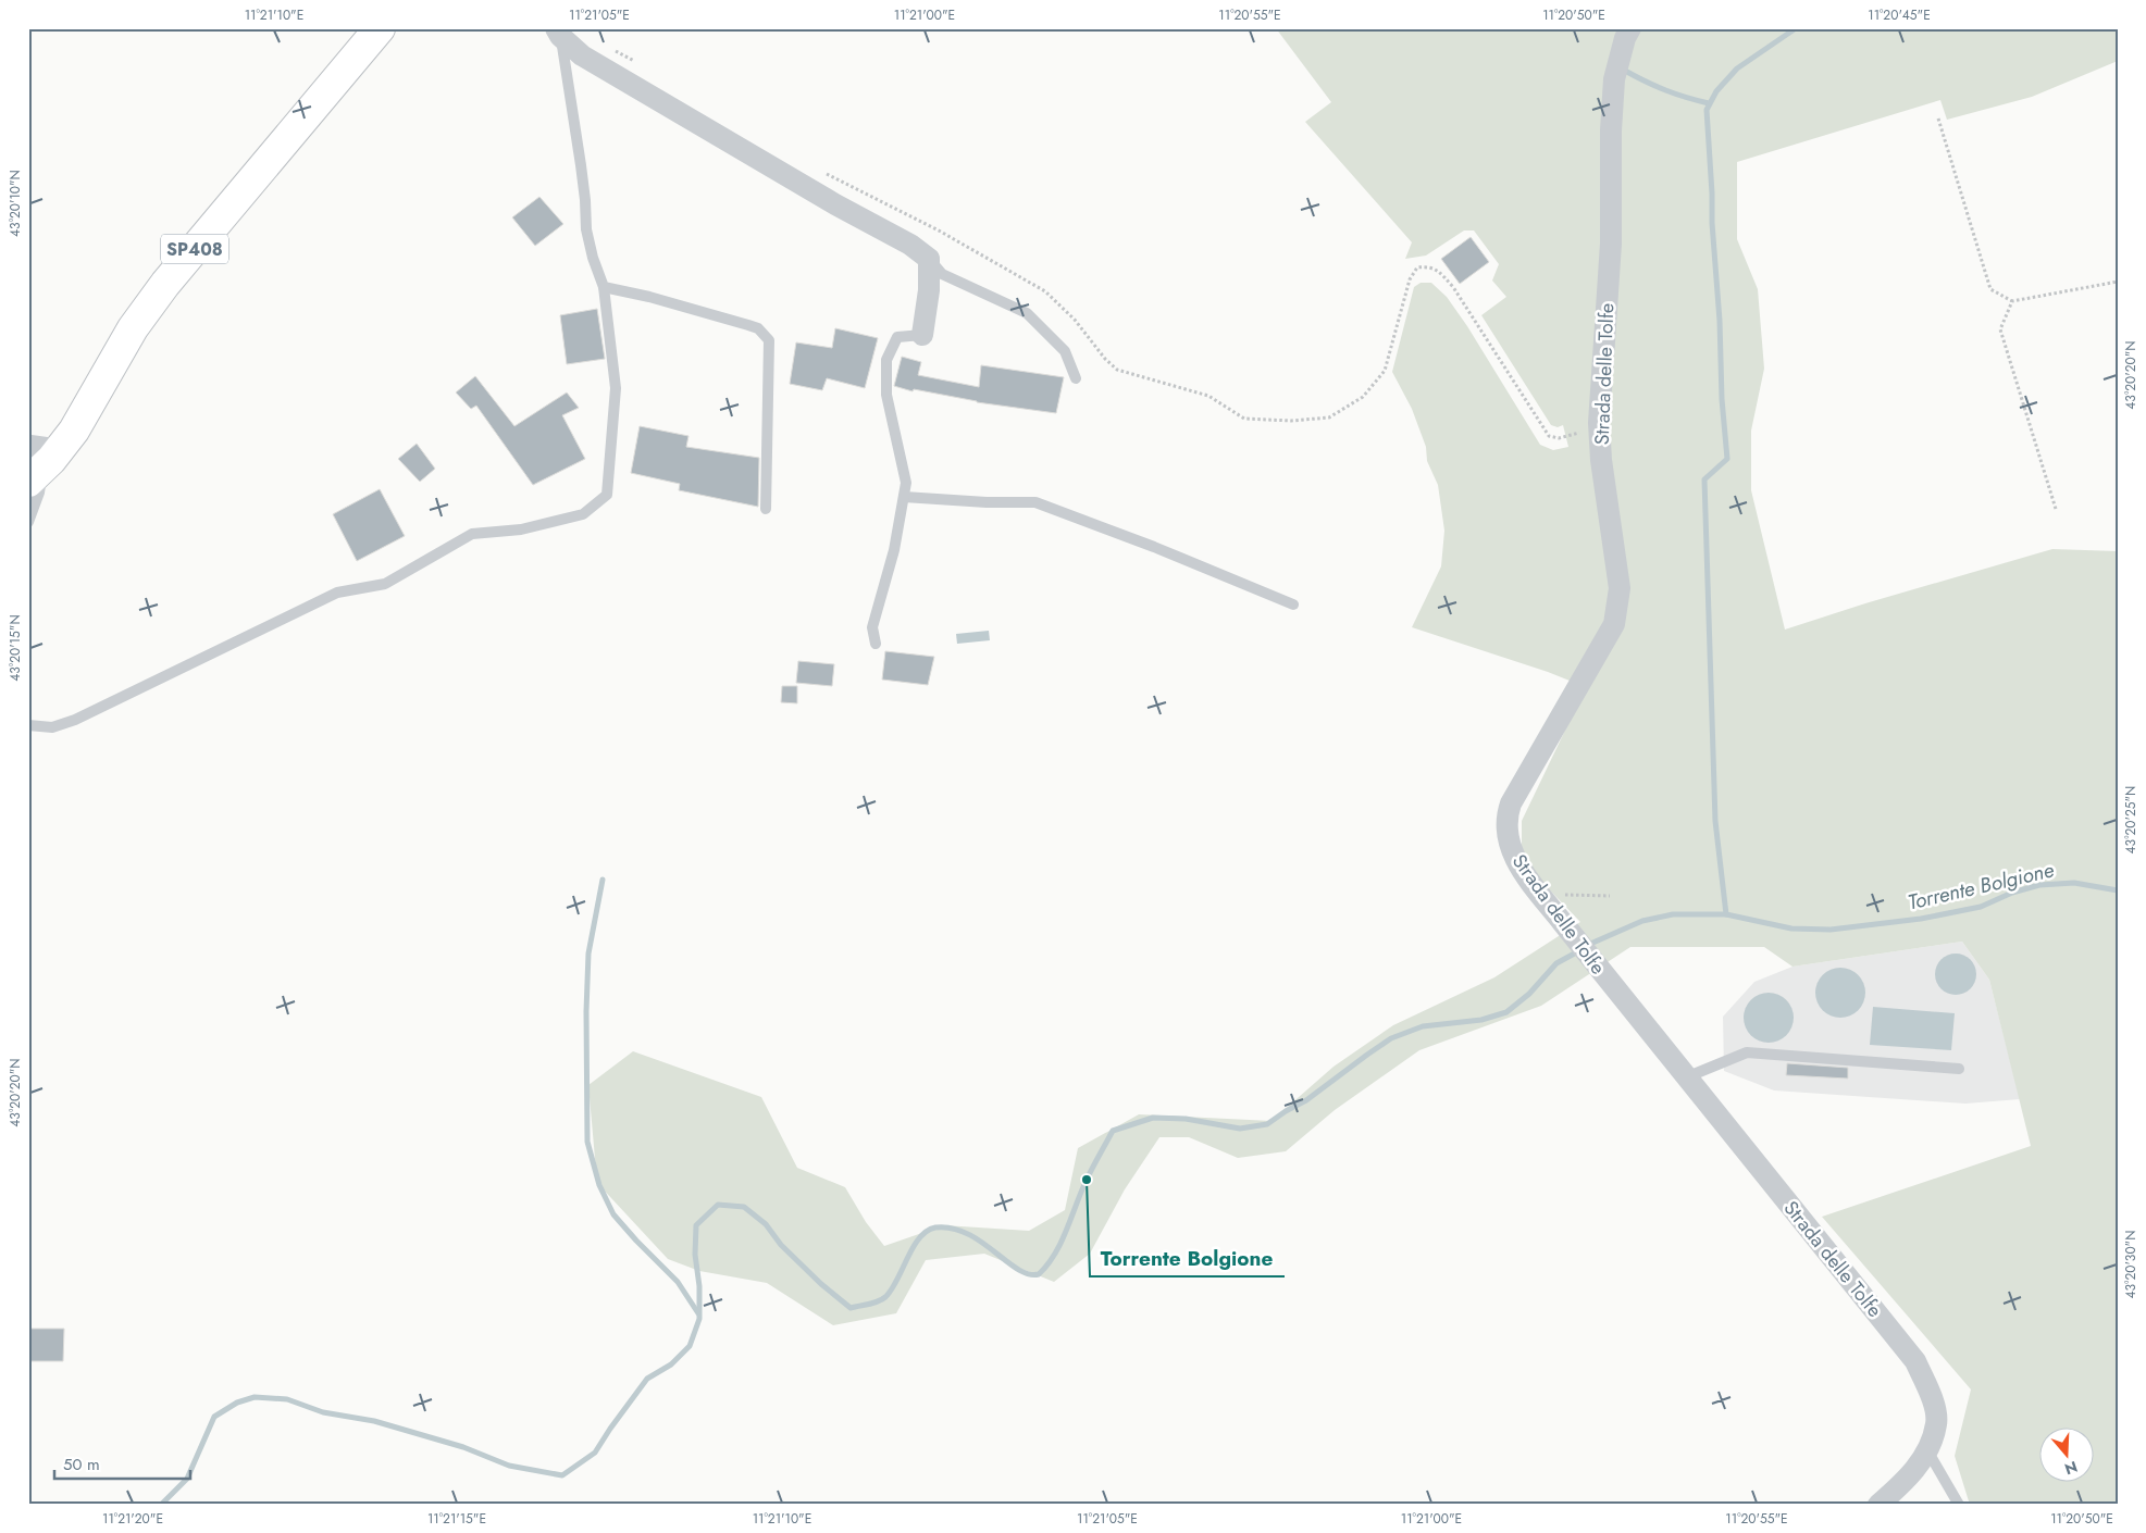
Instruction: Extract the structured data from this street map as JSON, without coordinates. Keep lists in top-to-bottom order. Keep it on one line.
{"streets":{"main road":["SP408"],"street":["Strada delle Tolfe"]},"water":["Torrente Bolgione"],"places":["Torrente Bolgione"],"scale_bar":"50 m","north":"bottom","coordinates":["11°21'10\"E","11°21'05\"E","11°21'00\"E","11°20'55\"E","11°20'50\"E","11°20'45\"E","43°20'10\"N","43°20'20\"N","43°20'15\"N","43°20'25\"N","43°20'30\"N","11°21'20\"E","11°21'15\"E"]}
